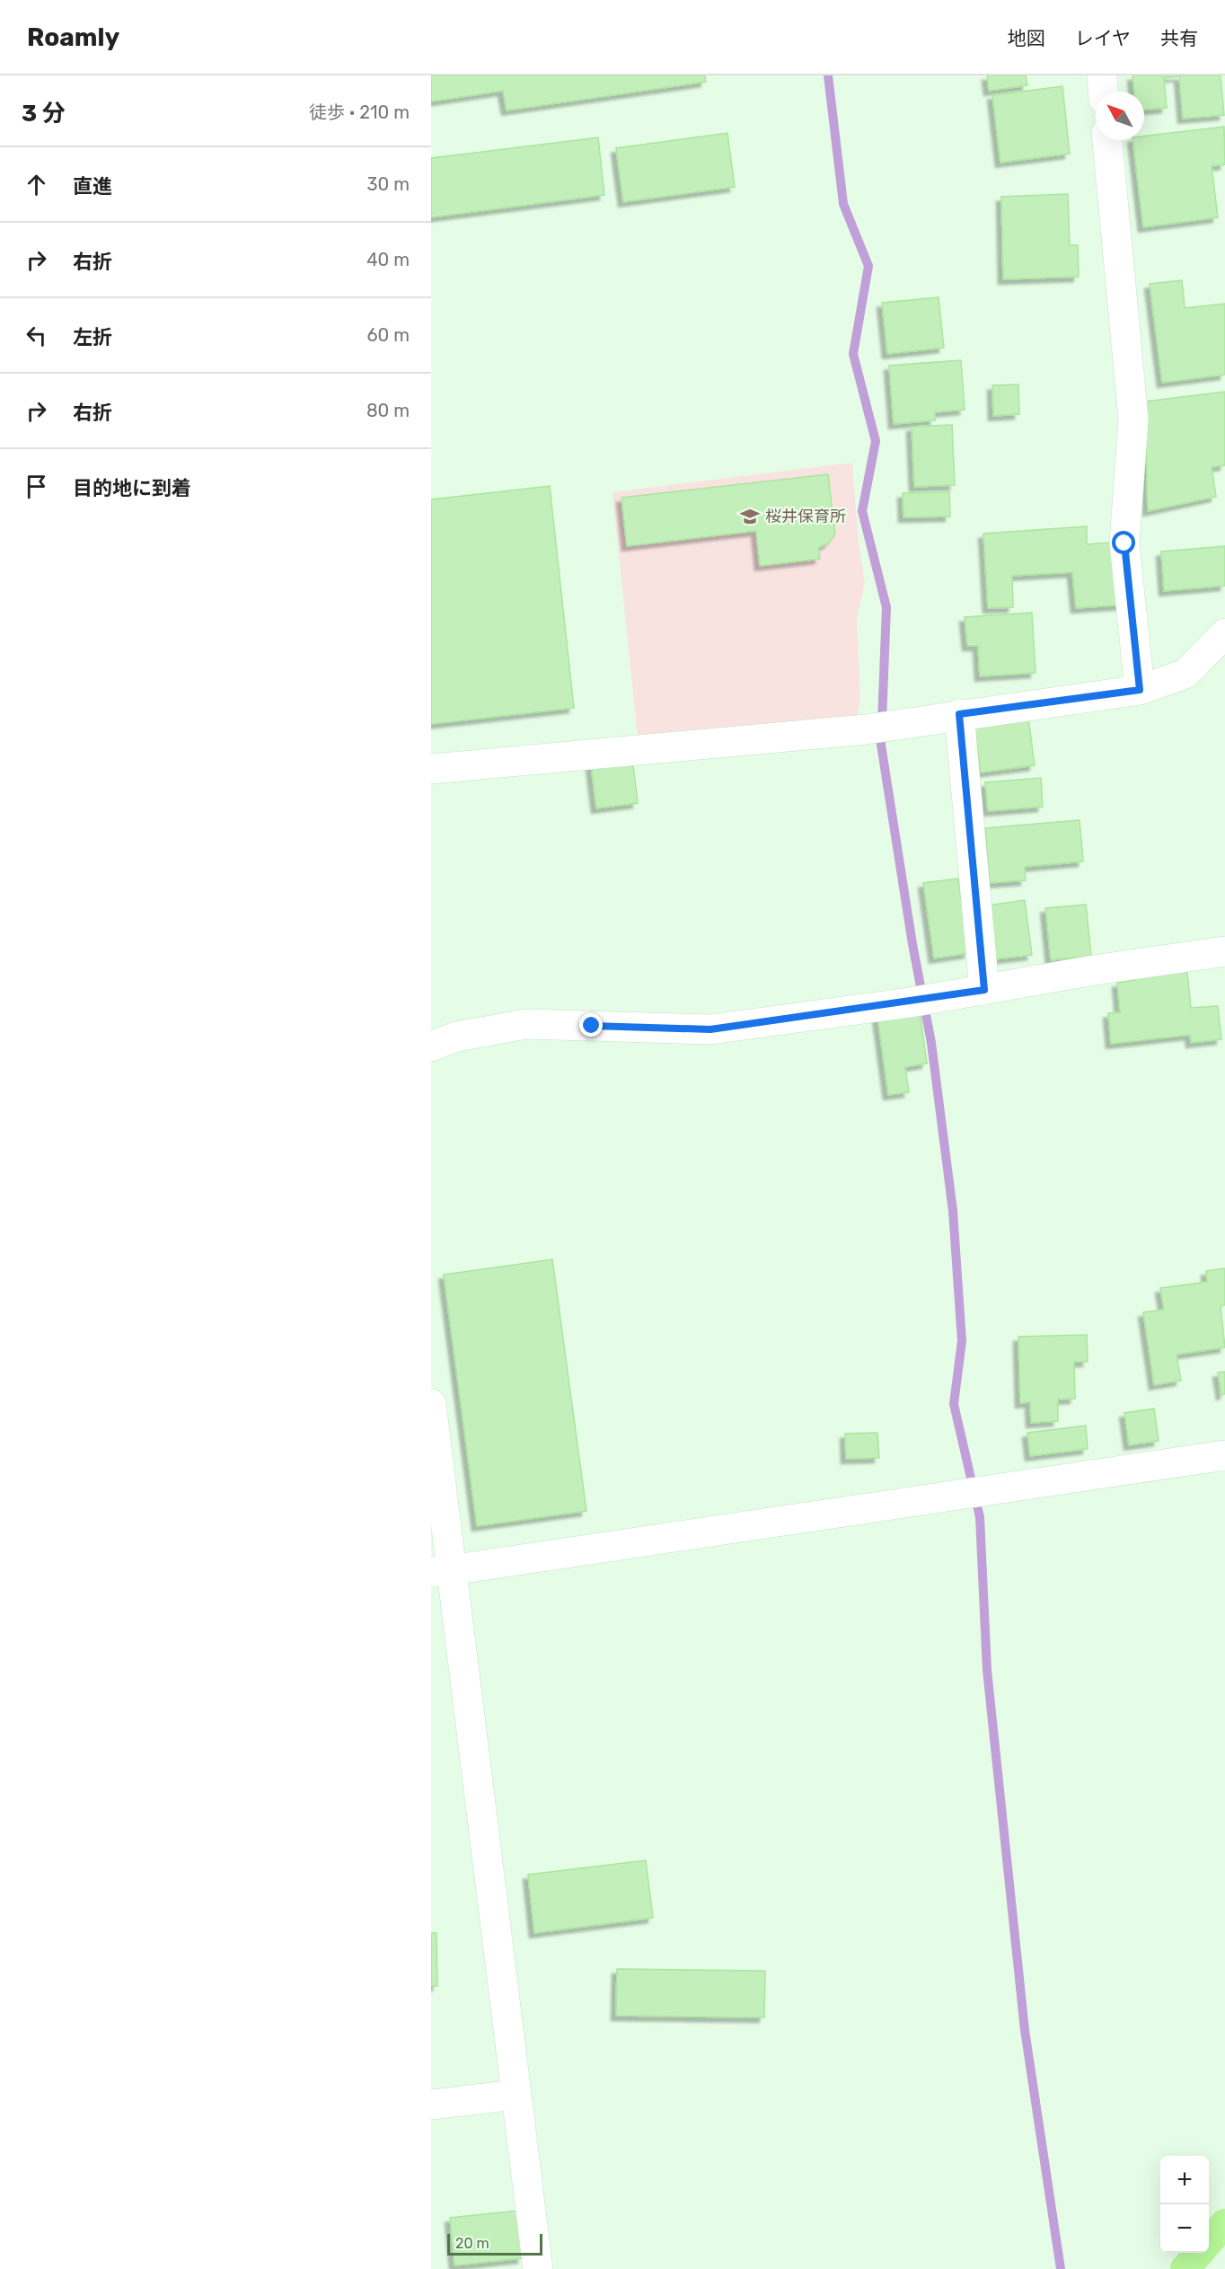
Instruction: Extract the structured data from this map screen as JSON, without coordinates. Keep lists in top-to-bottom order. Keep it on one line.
{"places":{"school or university":["桜井保育所"]},"scale_bar":"20 m","north":"top left","page":{"header":"Roamly","nav":["地図","レイヤ","共有"],"heading":["3 分","徒歩 · 210 m"],"list":[["直進","30 m"],["右折","40 m"],["左折","60 m"],["右折","80 m"],"目的地に到着"],"map_buttons":["+","−"],"scale":"20 m"}}
